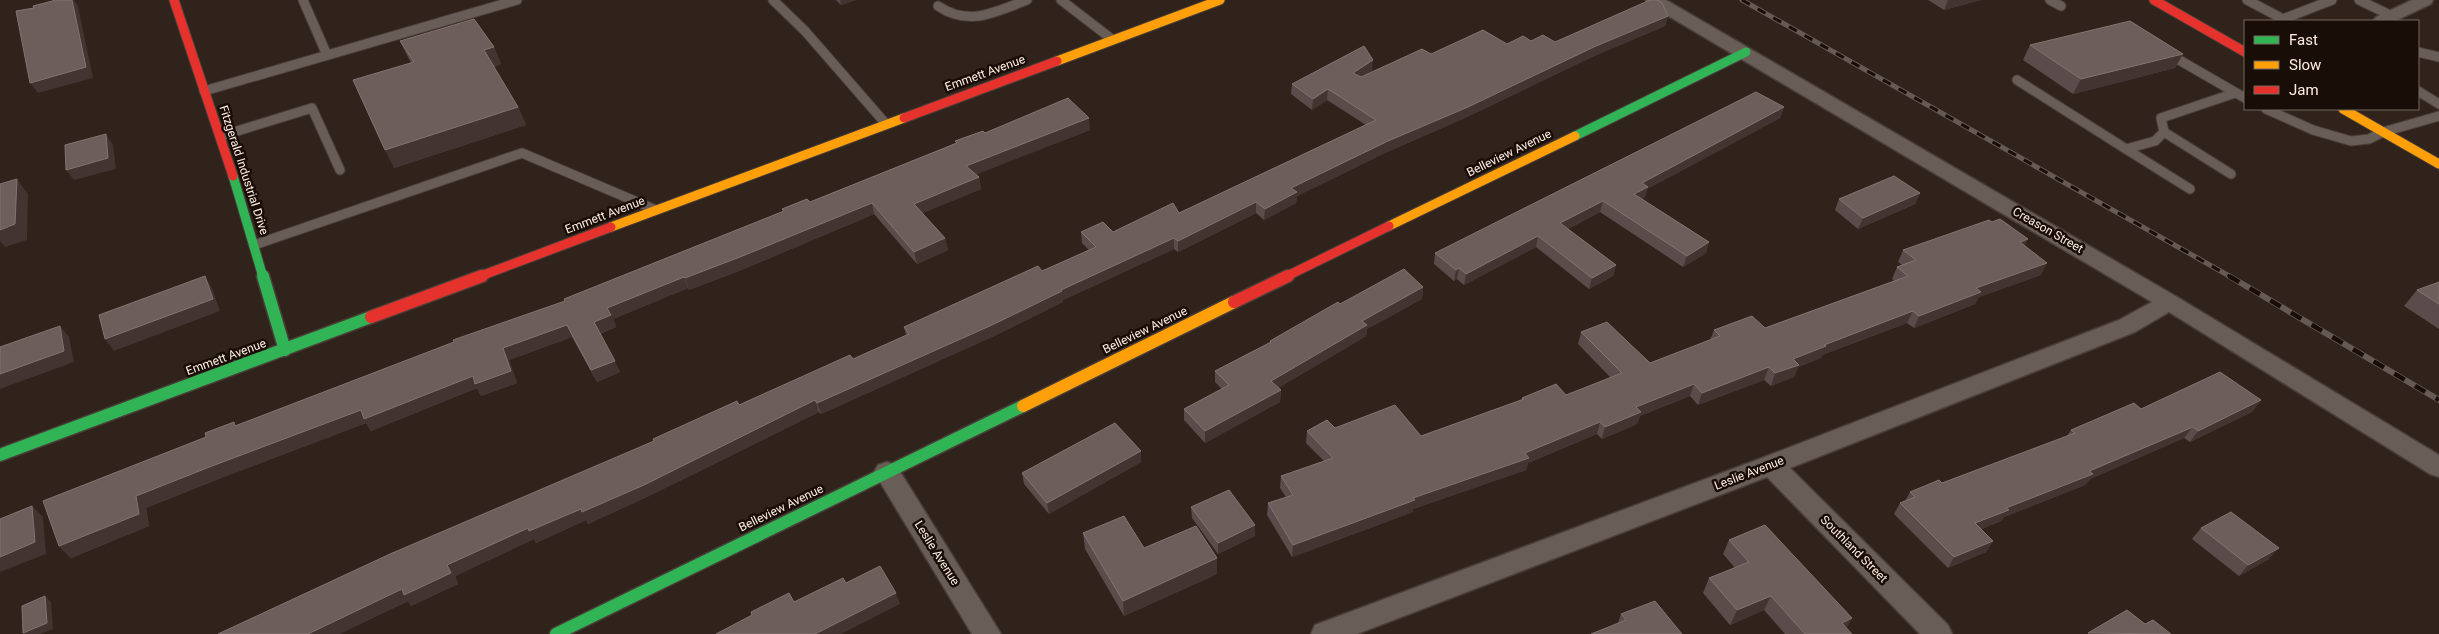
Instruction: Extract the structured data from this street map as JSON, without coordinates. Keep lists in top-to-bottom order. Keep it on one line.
{"streets":{"street":["Emmett Avenue","Belleview Avenue","Fitzgerald Industrial Drive","Creason Street","Leslie Avenue","Southland Street"]},"crossings":[["Emmett Avenue","Fitzgerald Industrial Drive"],["Belleview Avenue","Creason Street"],["Belleview Avenue","Leslie Avenue"],["Creason Street","Leslie Avenue"],["Leslie Avenue","Southland Street"]],"legend":["Fast","Slow","Jam"]}
